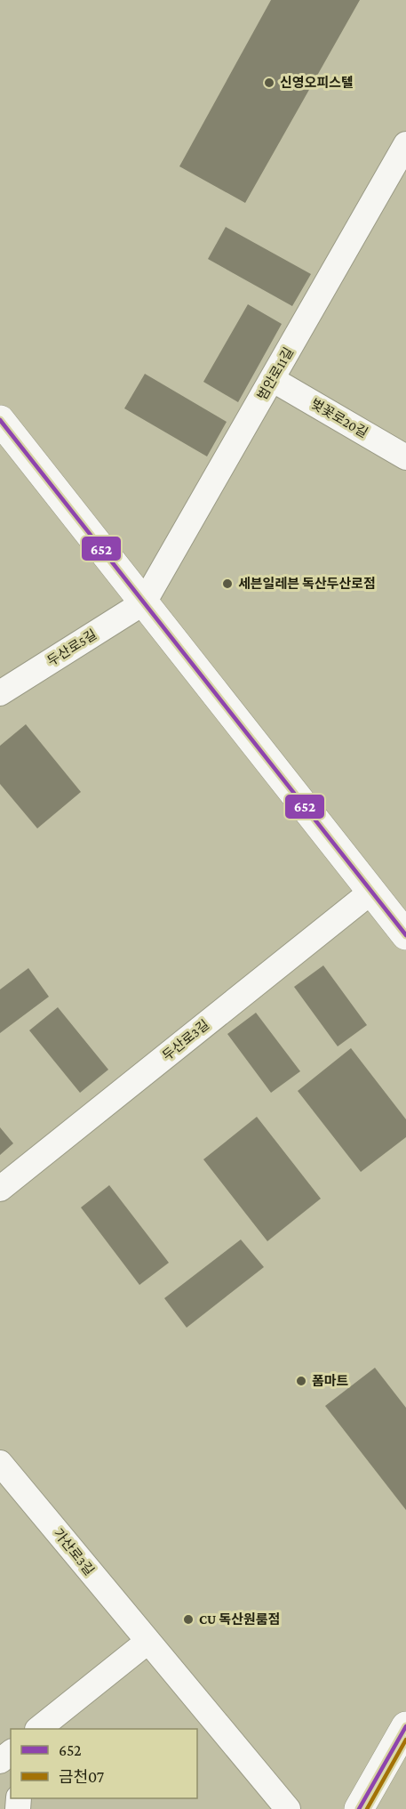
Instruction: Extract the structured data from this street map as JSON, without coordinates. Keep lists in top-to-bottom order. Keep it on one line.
{"streets":{"street":["범안로11길","벚꽃로20길","두산로5길","두산로3길","가산로3길"]},"crossings":[["범안로11길","벚꽃로20길"],["범안로11길","두산로5길"]],"places":["신영오피스텔","세븐일레븐 독산두산로점","폼마트","CU 독산원룸점"],"lines":["transit line 652","transit line 금천07"],"legend":["652","금천07"]}
